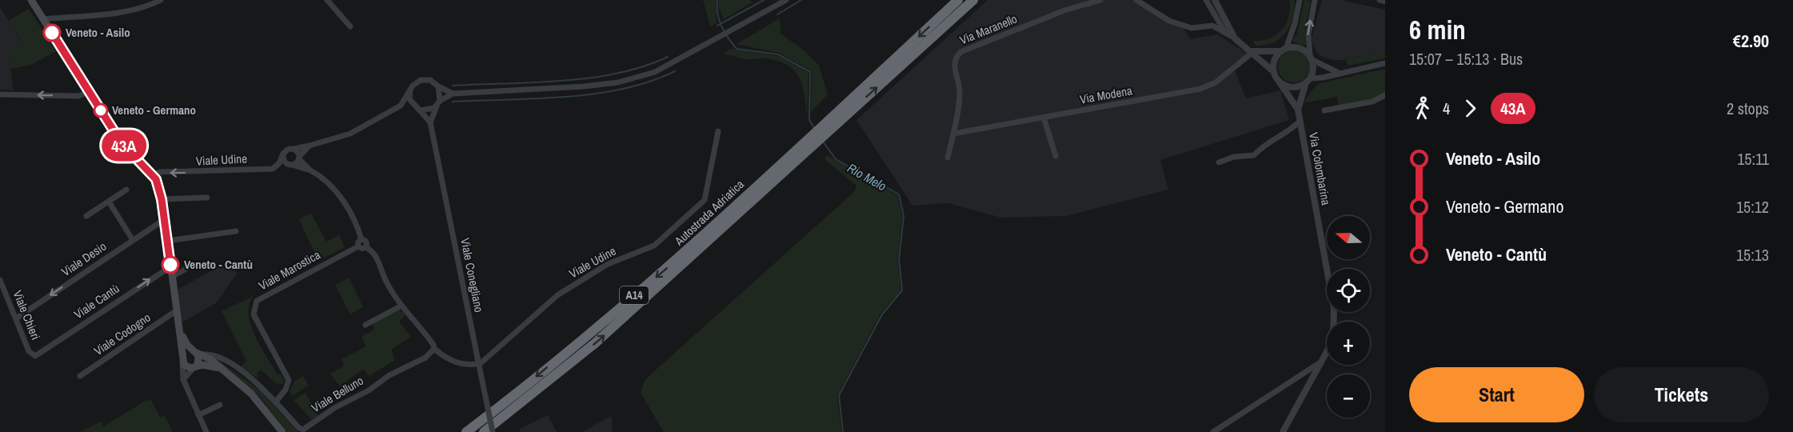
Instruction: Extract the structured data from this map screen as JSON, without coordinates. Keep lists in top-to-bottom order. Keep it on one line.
{"streets":{"highway":["Autostrada Adriatica","A14"],"street":["Via Maranello","Via Modena","Viale Udine","Via Colombarina","Viale Desio","Viale Marostica","Viale Conegliano","Viale Cantù","Viale Chieri","Viale Codogno","Viale Belluno"]},"crossings":[["Via Maranello","Via Modena"],["Via Modena","Via Colombarina"],["Viale Udine","Viale Belluno"],["Viale Desio","Viale Chieri"],["Viale Marostica","Viale Belluno"],["Viale Cantù","Viale Chieri"]],"one_way":["Viale Desio","Viale Cantù"],"water":["Rio Melo"],"places":["Veneto - Asilo","Veneto - Germano","Veneto - Cantù"],"lines":["bus line 43A"],"north":"left","page":{"on_map":"43A","heading":["6 min","15:07 – 15:13 · Bus","€2.90"],"legs":["4","43A","2 stops"],"list":[{"name":"Veneto - Asilo","value":"15:11"},{"name":"Veneto - Germano","value":"15:12"},{"name":"Veneto - Cantù","value":"15:13"}],"map_buttons":["+","−"],"buttons":["Start","Tickets"]}}
